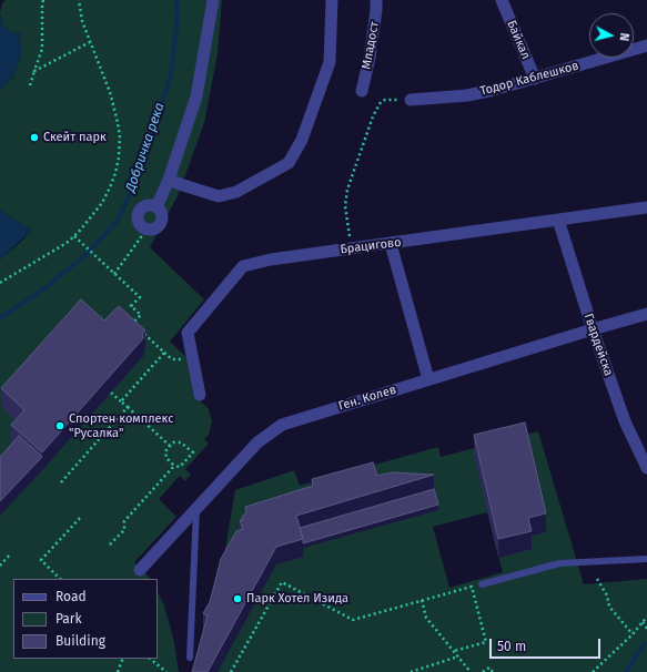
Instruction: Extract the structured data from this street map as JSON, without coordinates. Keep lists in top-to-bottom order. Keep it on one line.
{"streets":{"street":["Байкал","Младост","Тодор Каблешков","Брацигово","Гвардейска","Ген. Колев"]},"crossings":[["Байкал","Тодор Каблешков"],["Брацигово","Гвардейска"],["Гвардейска","Ген. Колев"]],"water":["Добричка река"],"places":["Скейт парк","Спортен комплекс \"Русалка\"","Парк Хотел Изида"],"legend":["Road","Park","Building"],"scale_bar":"50 m","north":"right"}
